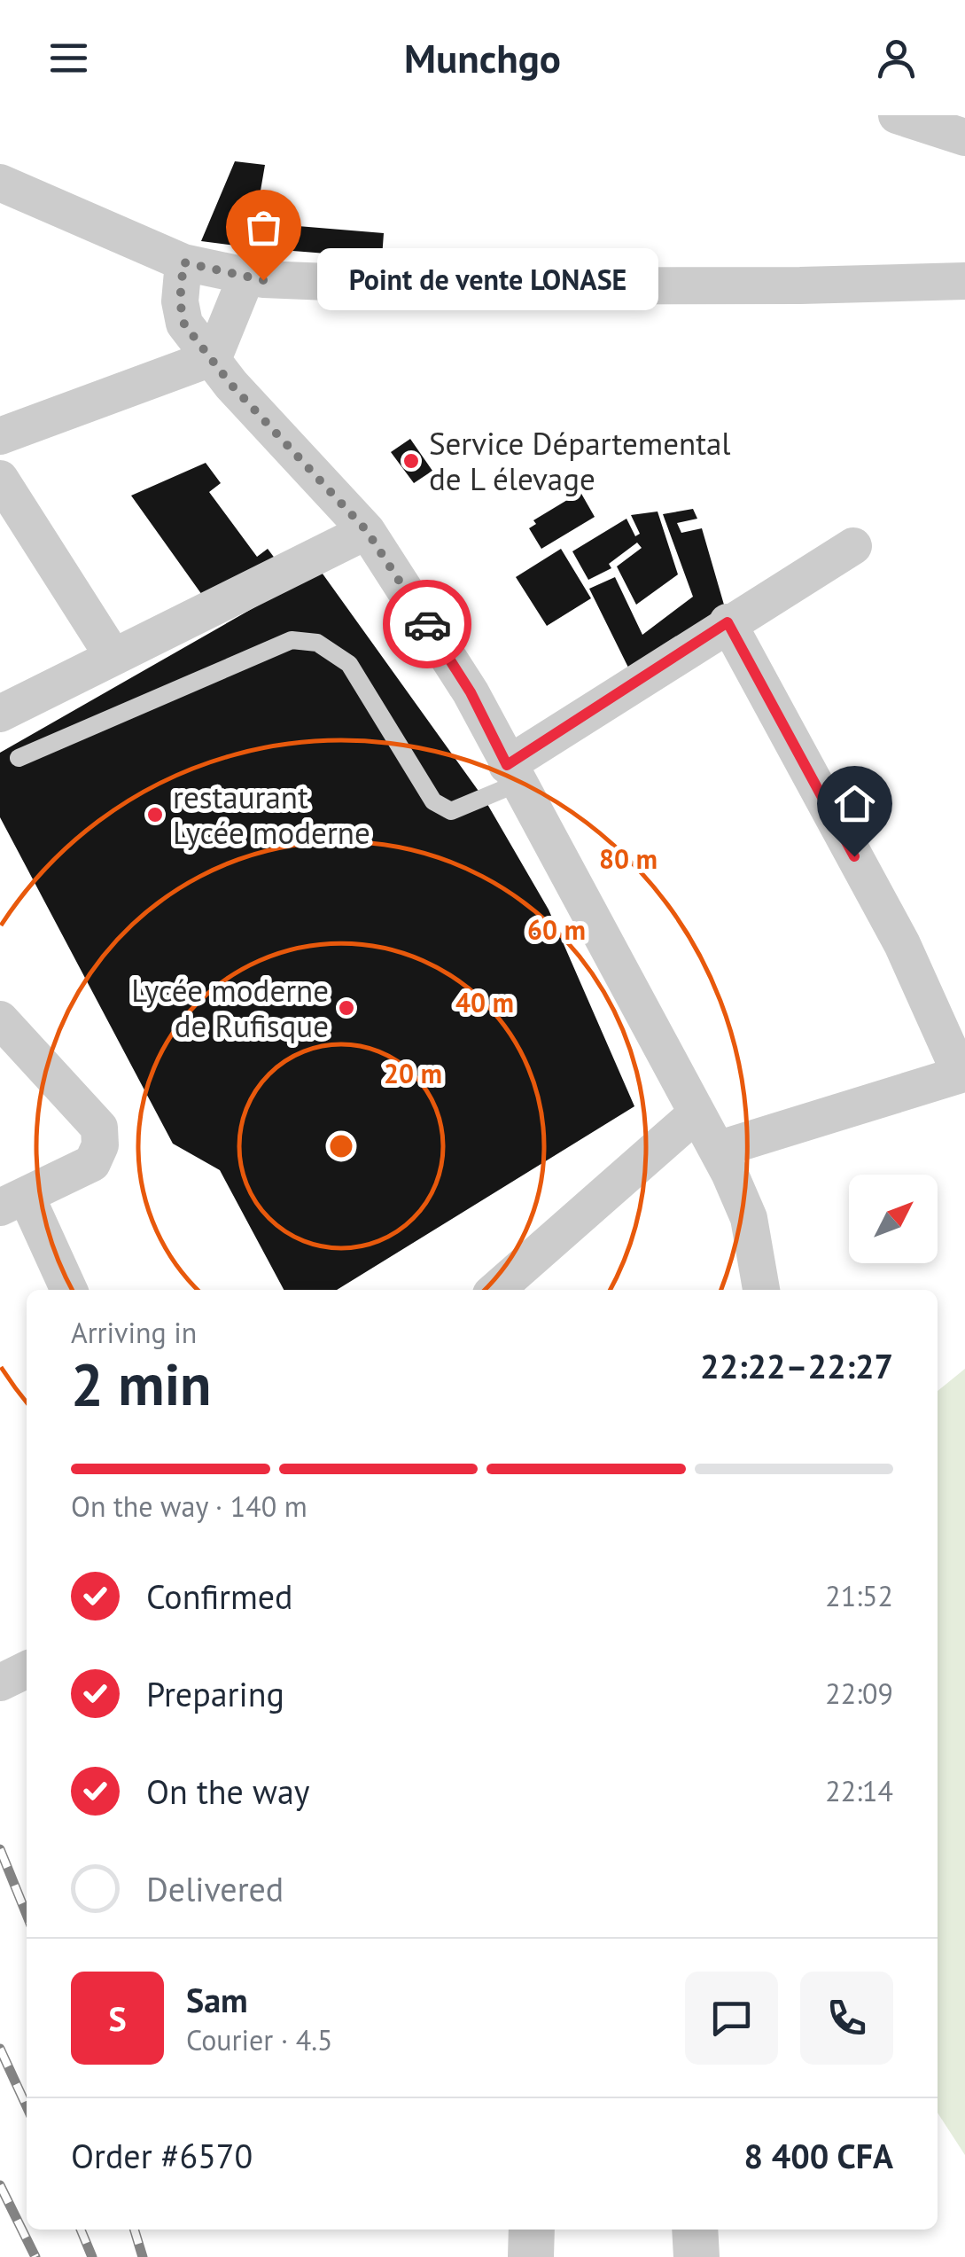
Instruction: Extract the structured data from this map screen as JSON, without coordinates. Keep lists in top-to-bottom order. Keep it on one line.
{"places":["Point de vente LONASE","Service Départemental de L élevage","restaurant Lycée moderne","Lycée moderne de Rufisque"],"north":"top right","page":{"header":"Munchgo","bubble":"Point de vente LONASE","heading":["2 min","Arriving in","22:22–22:27"],"panel":["Sam","Courier · 4.5","Order #6570","8 400 CFA"],"bar":"On the way · 140 m","list":[["Confirmed","21:52"],["Preparing","22:09"],["On the way","22:14"],"Delivered"],"round":"S"},"rings":["80 m","60 m","40 m","20 m"]}
